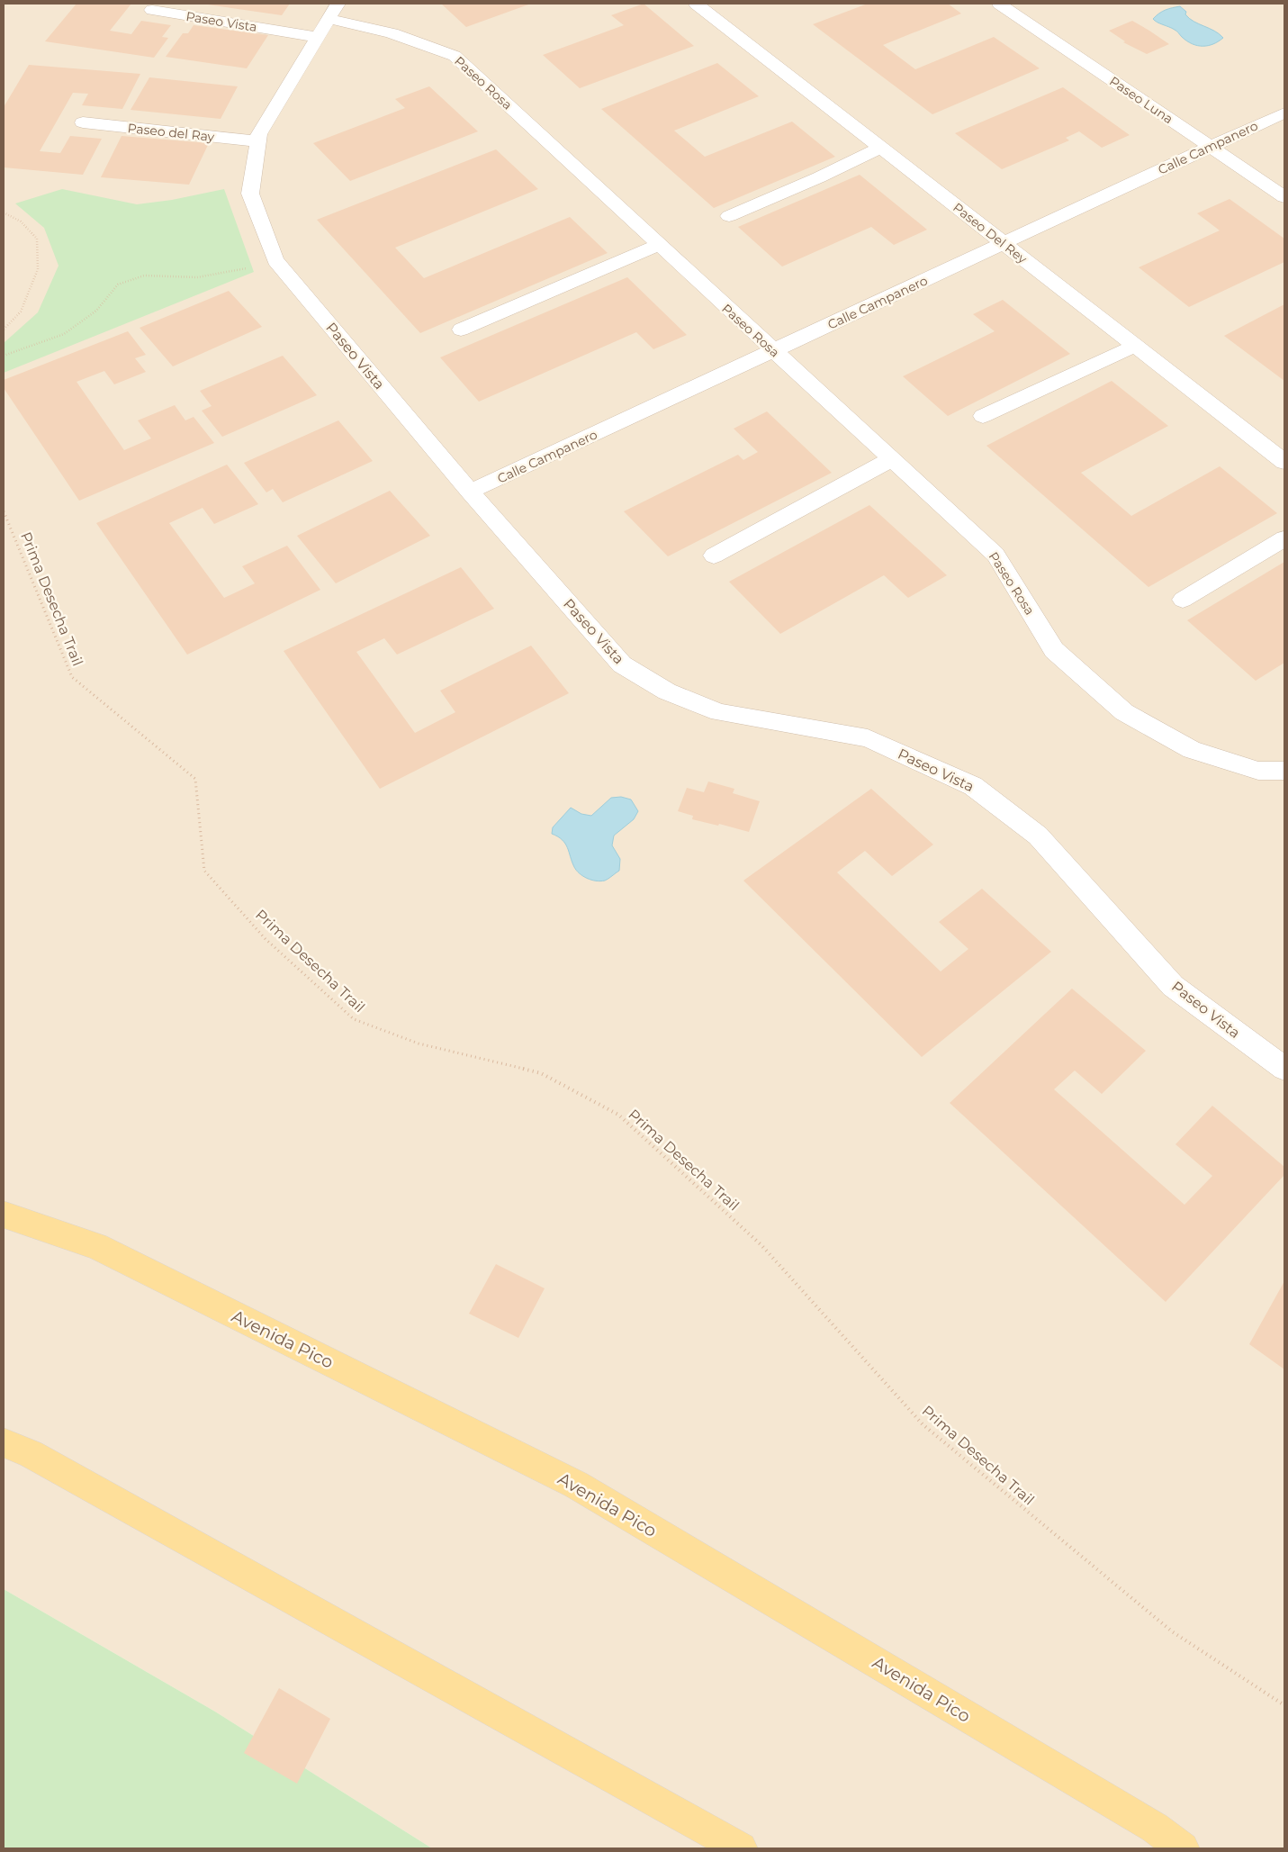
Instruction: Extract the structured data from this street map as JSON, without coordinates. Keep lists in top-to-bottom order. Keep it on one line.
{"streets":{"main road":["Avenida Pico"],"street":["Paseo Vista","Paseo Rosa","Paseo Luna","Paseo del Ray","Calle Campanero","Paseo Del Rey"],"path":["Prima Desecha Trail"]},"crossings":[["Paseo Vista","Paseo Rosa"],["Paseo Vista","Paseo del Ray"],["Paseo Vista","Calle Campanero"],["Paseo Rosa","Calle Campanero"],["Paseo Luna","Calle Campanero"],["Calle Campanero","Paseo Del Rey"]]}
